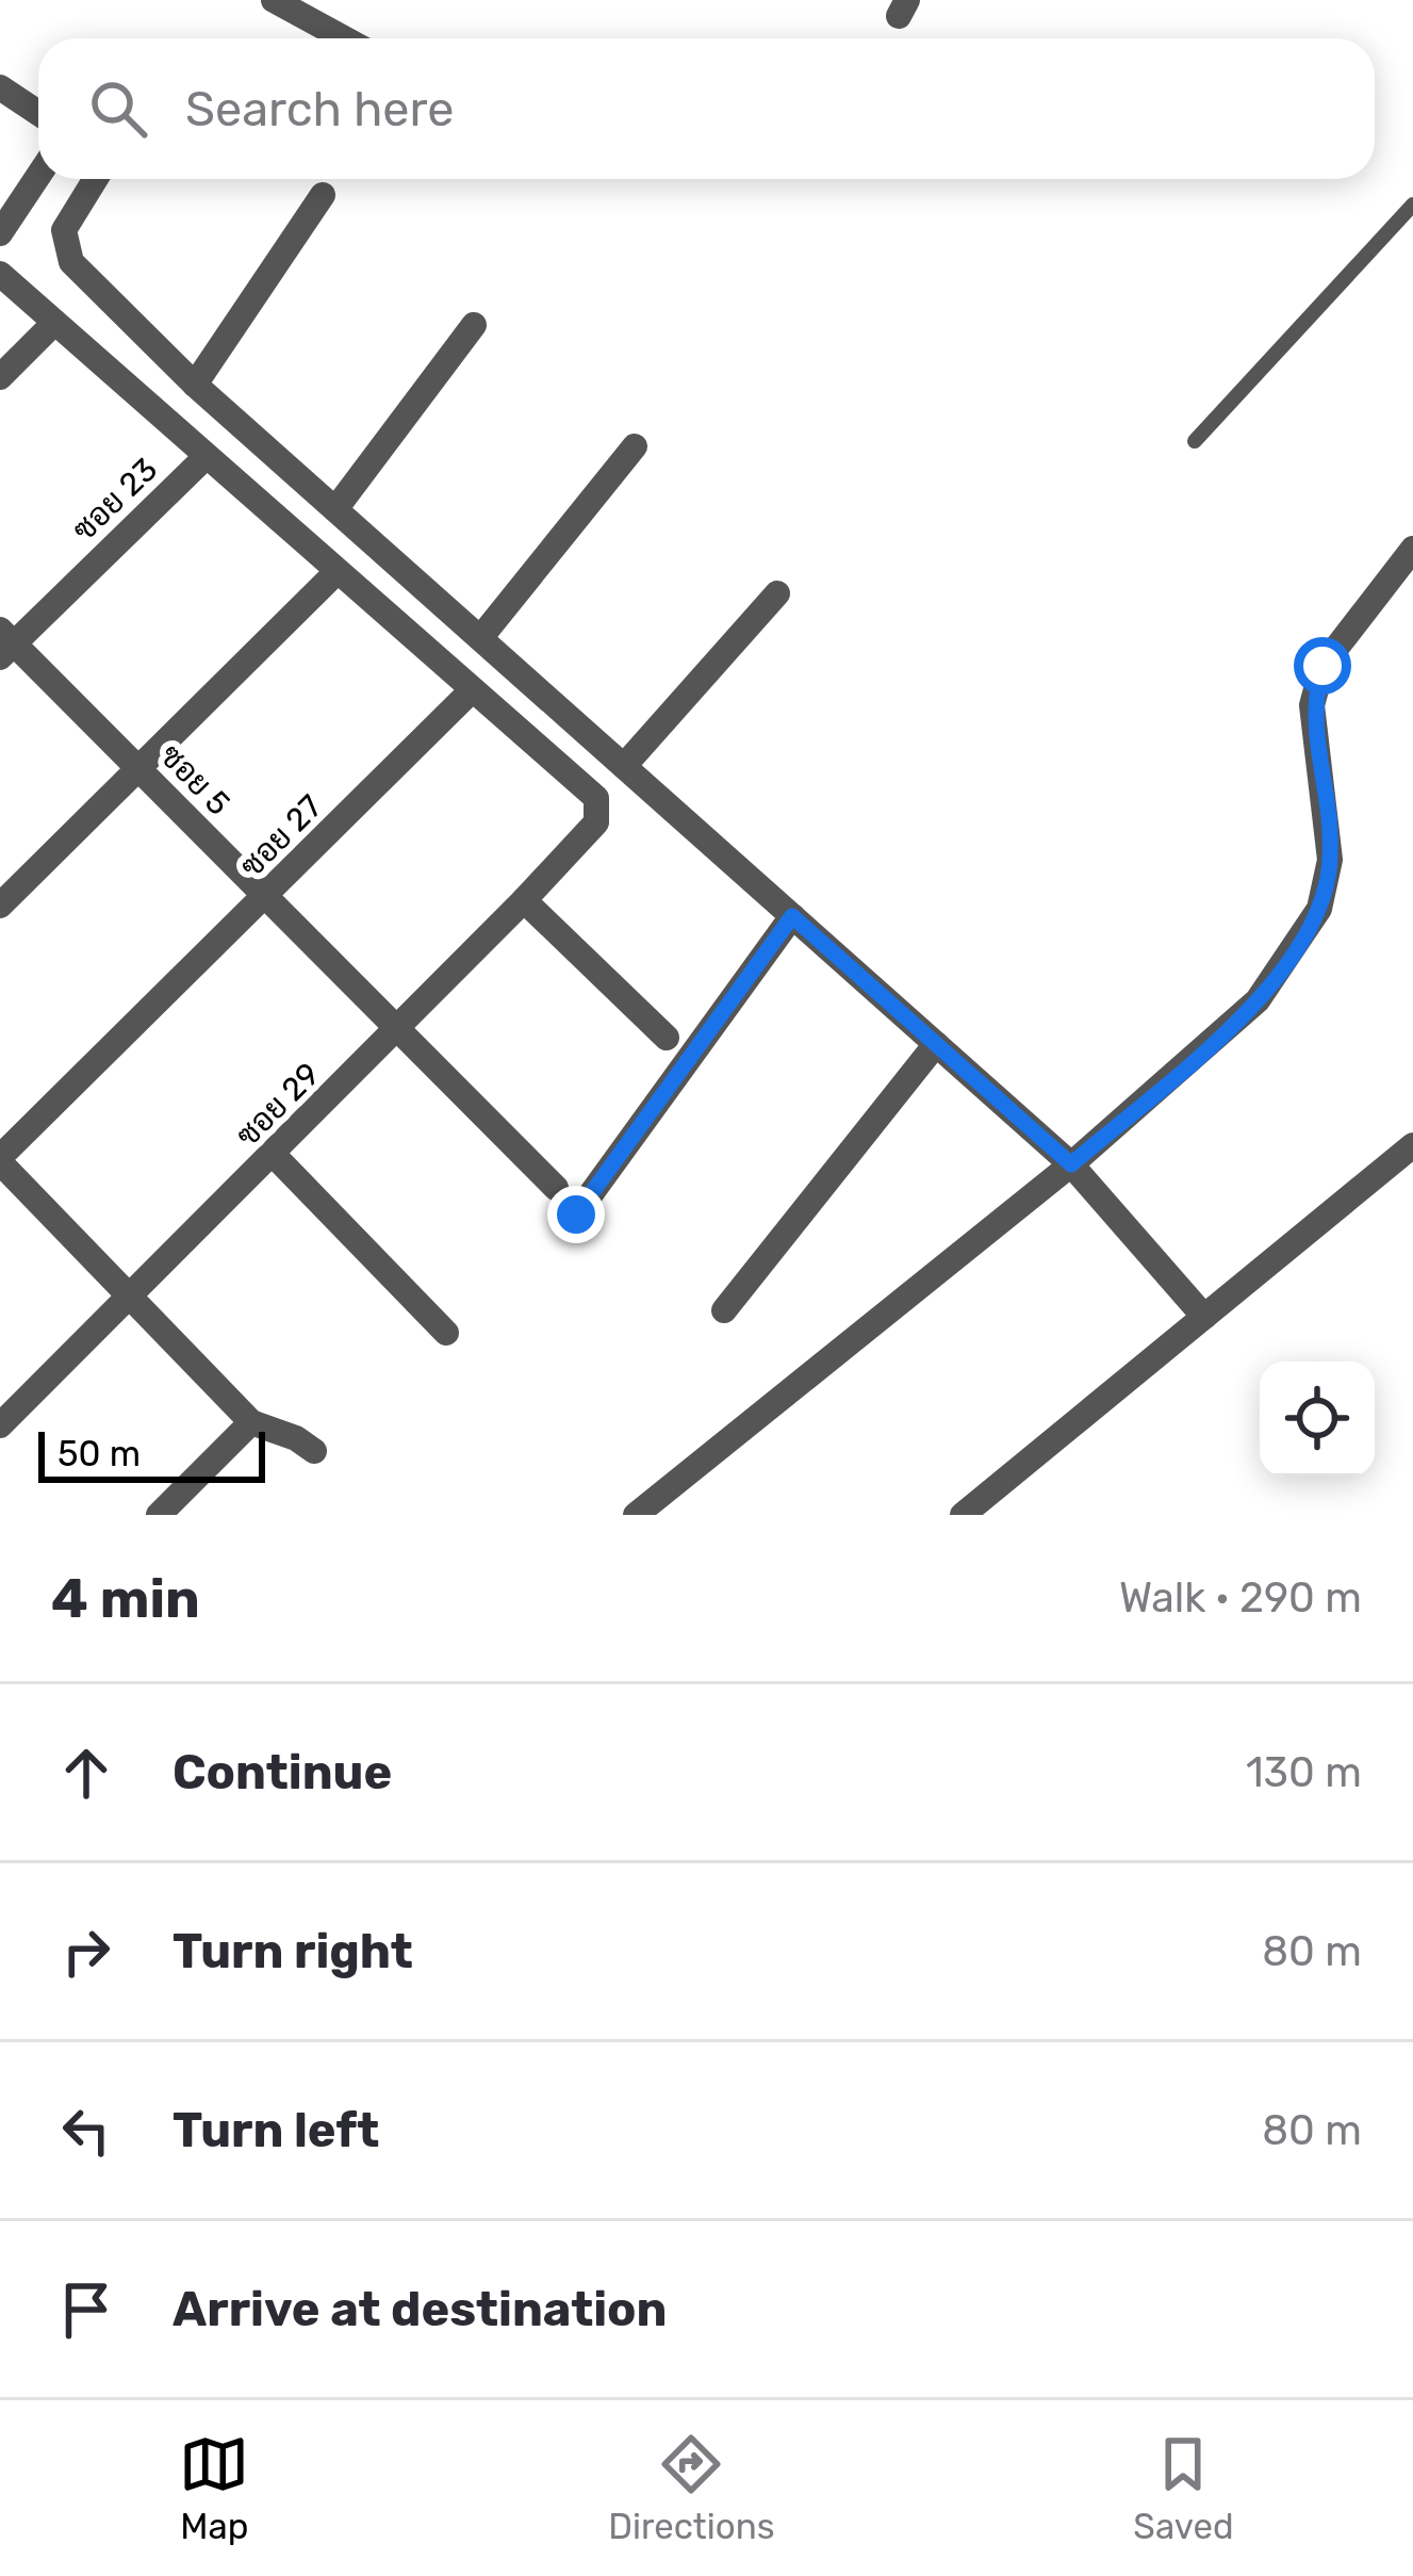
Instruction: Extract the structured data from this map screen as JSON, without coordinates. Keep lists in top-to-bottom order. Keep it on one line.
{"streets":{"street":["ซอย 23","ซอย 5","ซอย 27","ซอย 29"]},"crossings":[["ซอย 23","ซอย 5"],["ซอย 23","ซอย 27"],["ซอย 23","ซอย 29"],["ซอย 5","ซอย 27"],["ซอย 5","ซอย 29"],["ซอย 27","ซอย 29"]],"scale_bar":"50 m","page":{"search":"Search here","scale":"50 m","heading":["4 min","Walk · 290 m"],"list":[["Continue","130 m"],["Turn right","80 m"],["Turn left","80 m"],"Arrive at destination"],"nav":["Map","Directions","Saved"]}}
